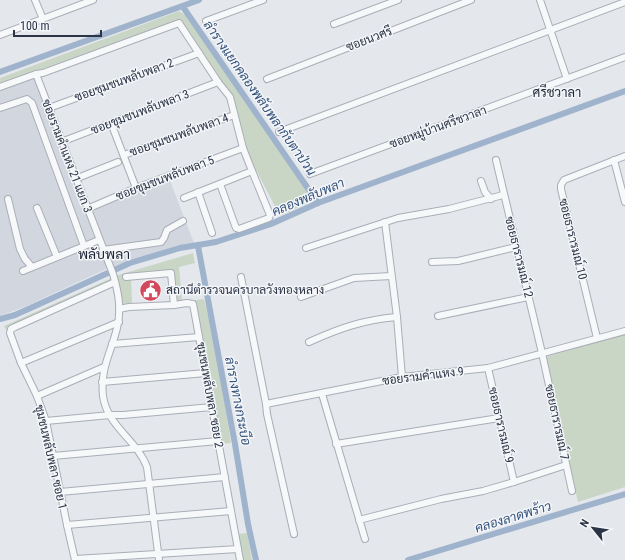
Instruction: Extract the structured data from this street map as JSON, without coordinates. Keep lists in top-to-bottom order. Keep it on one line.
{"streets":{"street":["ซอยนวศรี","ซอยชุมชนพลับพลา 2","ซอยชุมชนพลับพลา 3","ซอยหมู่บ้านศรีชวาลา","ซอยชุมชนพลับพลา 4","ซอยรามคำแหง 21 แยก 3","ซอยชุมชนพลับพลา 5","ซอยธารารมณ์ 10","ซอยธารารมณ์ 12","ซอยรามคำแหง 9","ชุมชนพลับพลา ซอย 2","ซอยธารารมณ์ 7","ซอยธารารมณ์ 9","ชุมชนพลับพลา ซอย 1"]},"crossings":[["ซอยชุมชนพลับพลา 2","ซอยรามคำแหง 21 แยก 3"],["ซอยชุมชนพลับพลา 3","ซอยรามคำแหง 21 แยก 3"],["ซอยรามคำแหง 21 แยก 3","ซอยชุมชนพลับพลา 5"],["ซอยรามคำแหง 21 แยก 3","ชุมชนพลับพลา ซอย 2"],["ซอยรามคำแหง 21 แยก 3","ชุมชนพลับพลา ซอย 1"],["ซอยธารารมณ์ 10","ซอยรามคำแหง 9"],["ซอยธารารมณ์ 12","ซอยรามคำแหง 9"],["ซอยธารารมณ์ 12","ซอยธารารมณ์ 7"],["ซอยรามคำแหง 9","ซอยธารารมณ์ 7"],["ซอยรามคำแหง 9","ซอยธารารมณ์ 9"]],"districts":["ศรีชวาลา","พลับพลา"],"water":["ลำรางแยกคลองพลับพลากับตาป่วน","คลองพลับพลา","ลำรางทางกระบือ","คลองลาดพร้าว"],"places":{"public building":["สถานีตำรวจนครบาลวังทองหลาง"]},"scale_bar":"100 m","north":"top left"}
